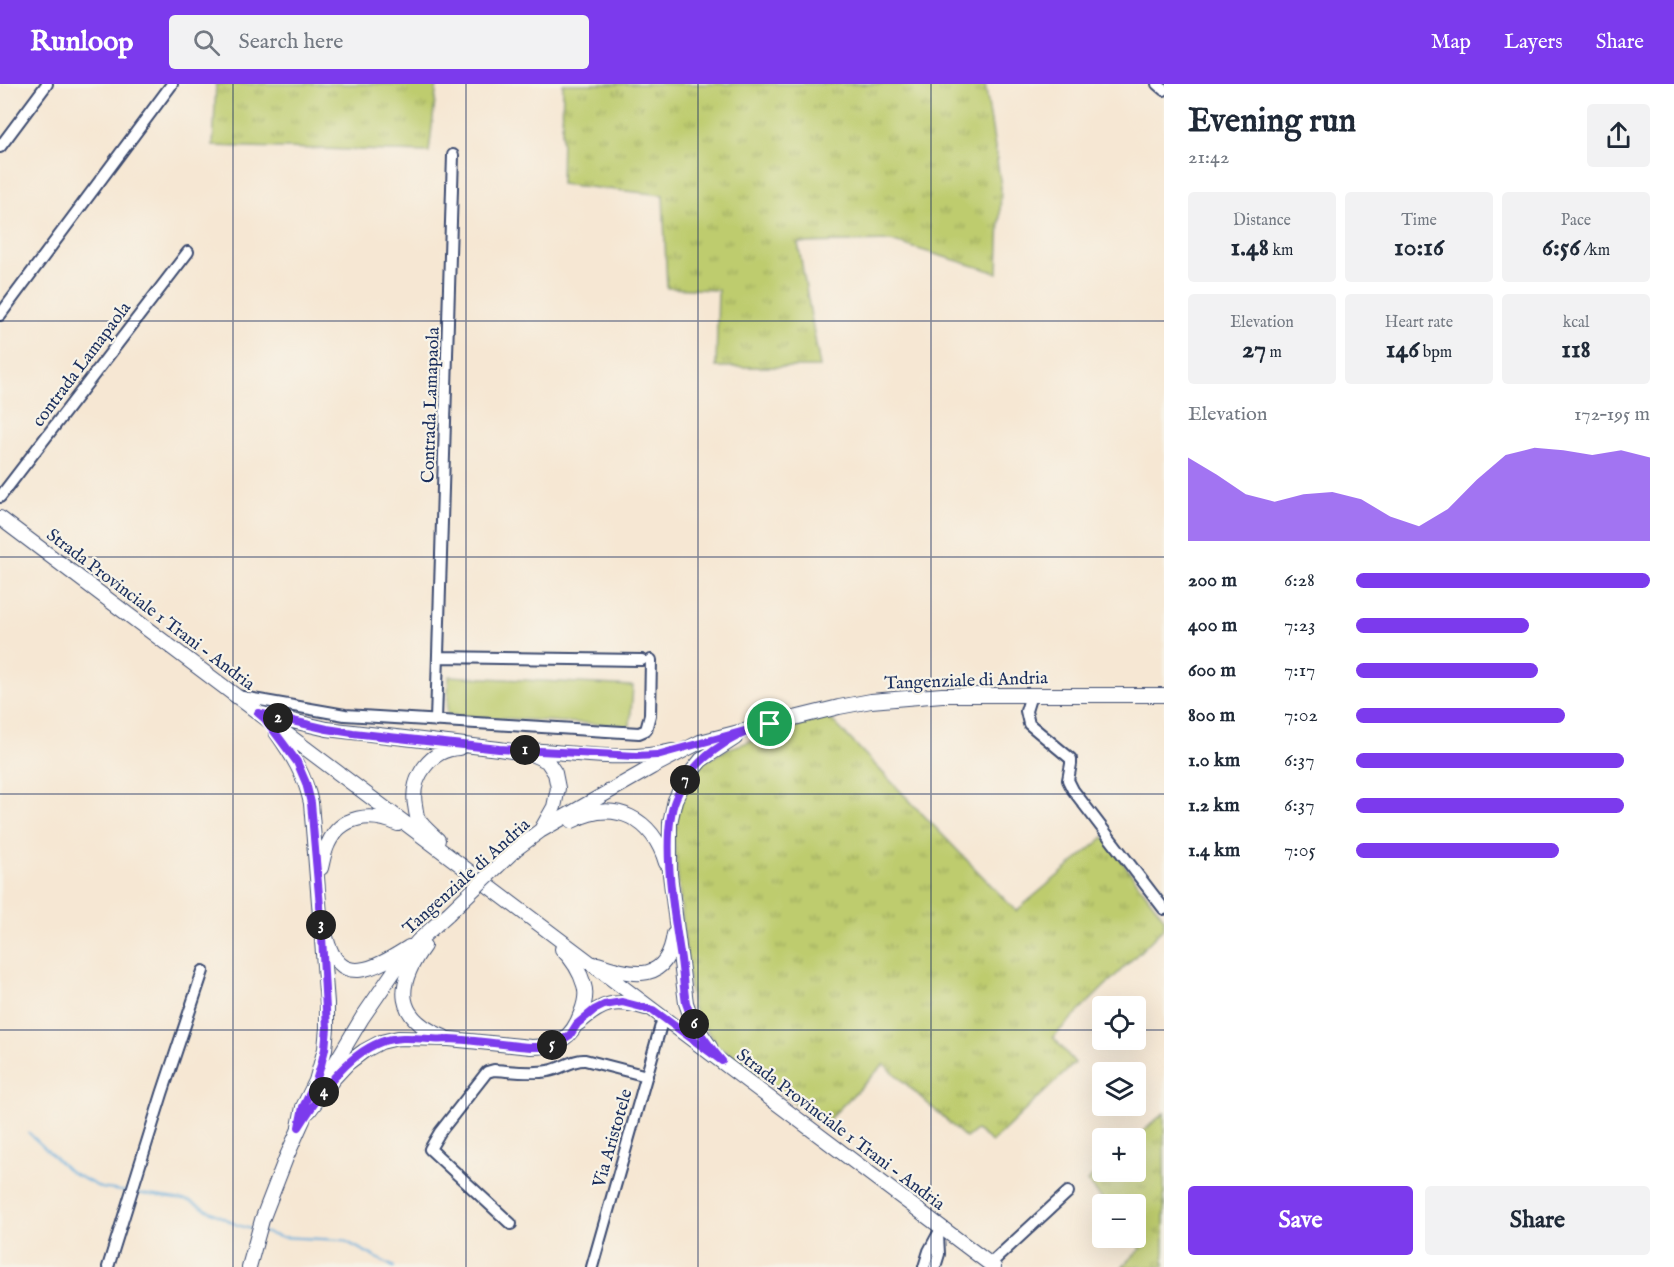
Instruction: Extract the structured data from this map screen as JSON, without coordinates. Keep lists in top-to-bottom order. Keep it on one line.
{"streets":{"main road":["Strada Provinciale 1 Trani - Andria","Tangenziale di Andria"],"street":["contrada Lamapaola","Contrada Lamapaola","Via Aristotele"]},"crossings":[["Strada Provinciale 1 Trani - Andria","Via Aristotele"]],"page":{"header":"Runloop","search":"Search here","nav":["Map","Layers","Share"],"heading":["Evening run","21:42"],"stats":[["Distance","1.48 km"],["Time","10:16"],["Pace","6:56 /km"],["Elevation","27 m"],["Heart rate","146 bpm"],["kcal","118"]],"chart":["Elevation","172–195 m"],"list":[{"name":"200 m","note":"6:28"},{"name":"400 m","note":"7:23"},{"name":"600 m","note":"7:17"},{"name":"800 m","note":"7:02"},{"name":"1.0 km","note":"6:37"},{"name":"1.2 km","note":"6:37"},{"name":"1.4 km","note":"7:05"}],"pins":["2","1","7","3","6","5","4"],"map_buttons":["+","−"],"buttons":["Save","Share"]}}
